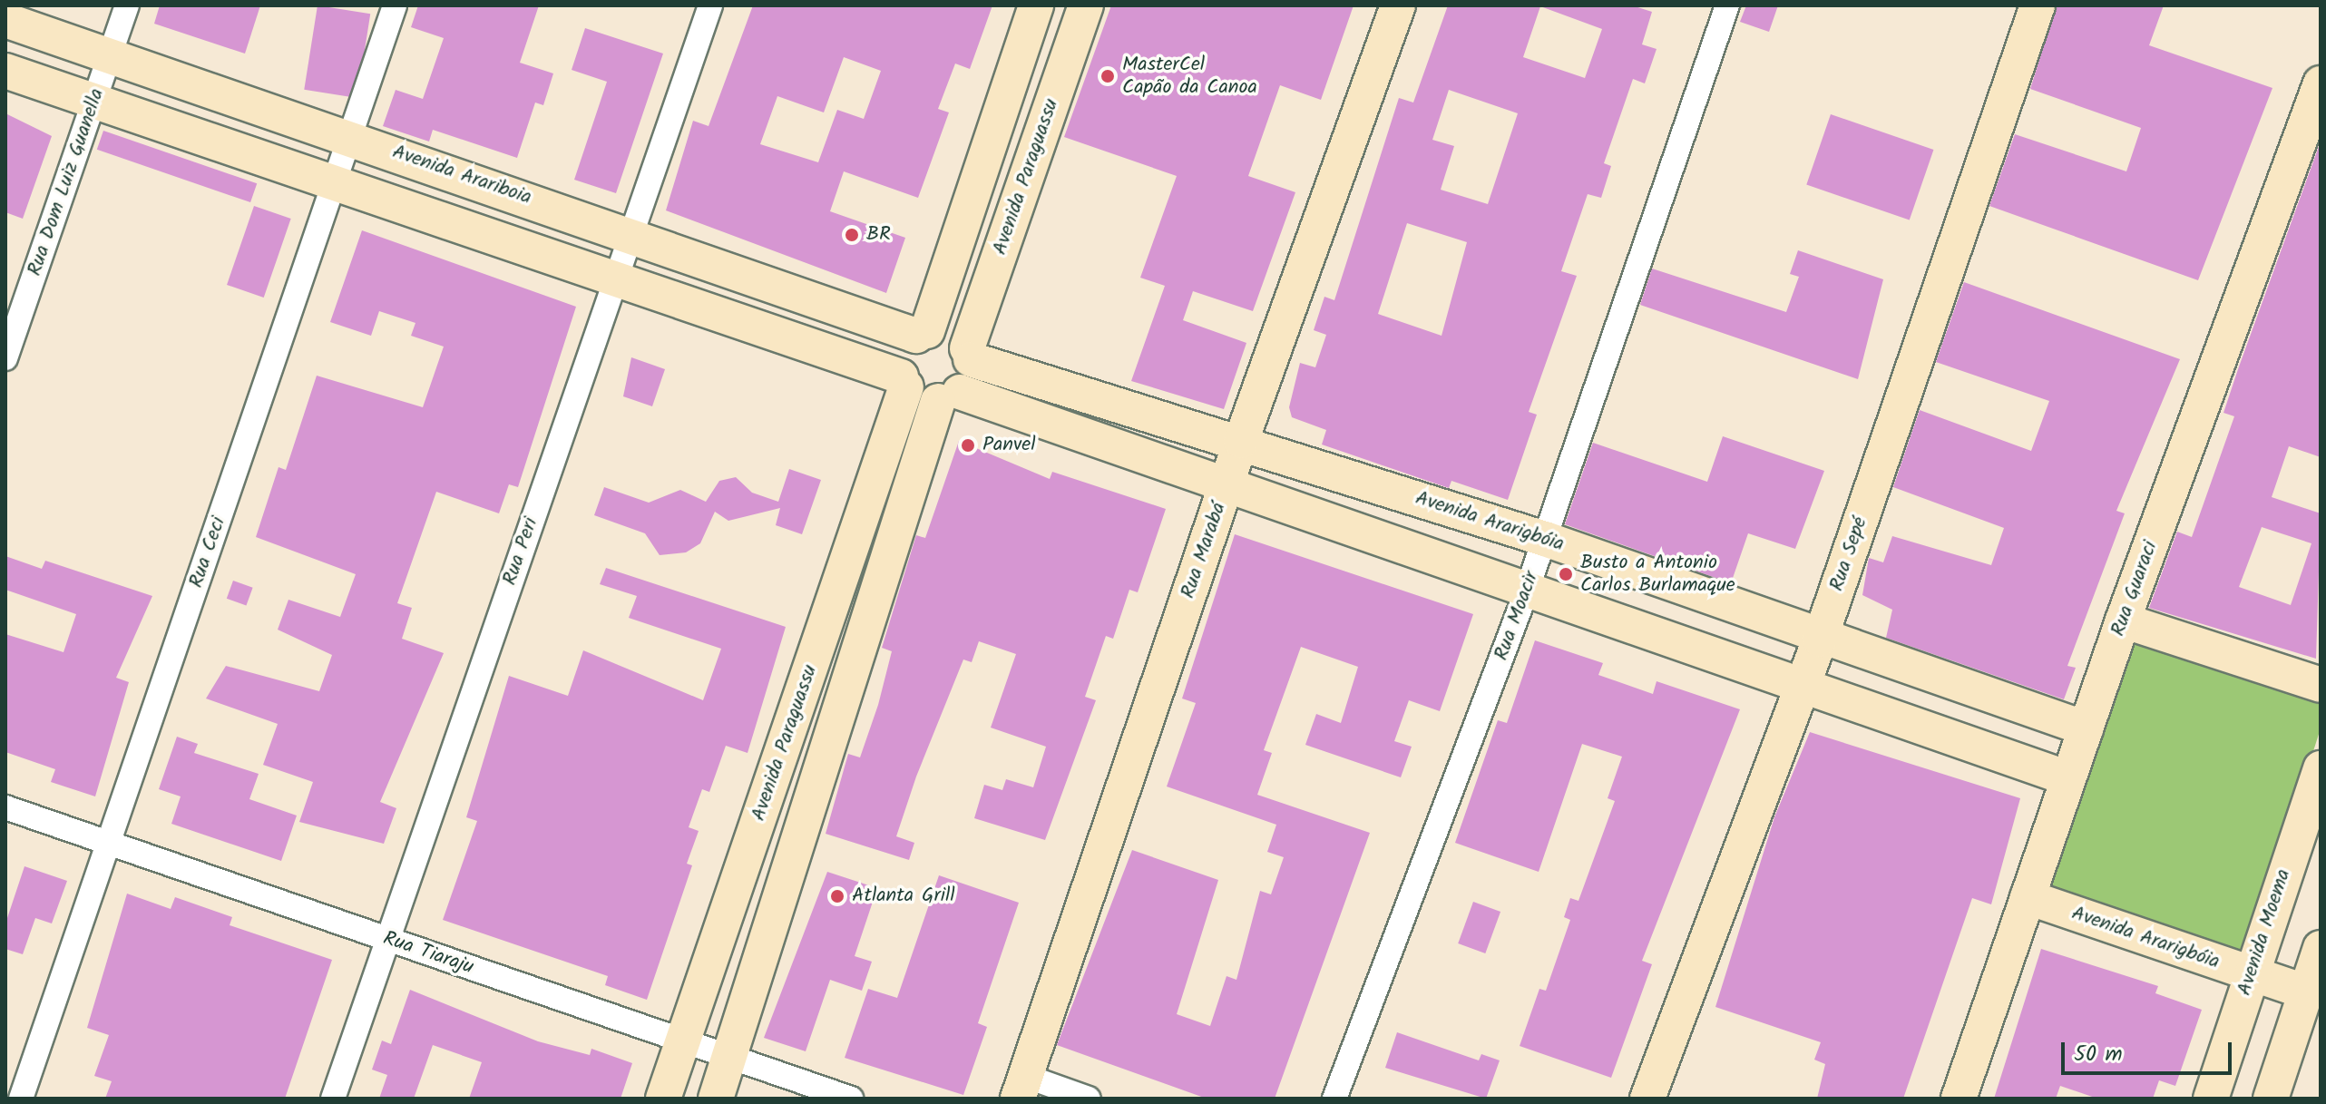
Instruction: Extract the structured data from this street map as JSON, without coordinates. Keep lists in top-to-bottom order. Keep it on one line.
{"streets":{"street":["Avenida Arariboia","Avenida Paraguassu","Rua Dom Luiz Guanella","Avenida Ararigbóia","Rua Marabá","Rua Peri","Rua Ceci","Rua Sepé","Rua Guaraci","Rua Moacir","Avenida Moema","Rua Tiaraju"]},"crossings":[["Avenida Arariboia","Avenida Paraguassu"],["Avenida Arariboia","Rua Dom Luiz Guanella"],["Avenida Arariboia","Avenida Ararigbóia"],["Avenida Arariboia","Rua Peri"],["Avenida Arariboia","Rua Ceci"],["Avenida Paraguassu","Avenida Ararigbóia"],["Avenida Paraguassu","Rua Tiaraju"],["Avenida Ararigbóia","Rua Marabá"],["Avenida Ararigbóia","Rua Sepé"],["Avenida Ararigbóia","Rua Guaraci"],["Avenida Ararigbóia","Rua Moacir"],["Avenida Ararigbóia","Avenida Moema"],["Rua Peri","Rua Tiaraju"],["Rua Ceci","Rua Tiaraju"]],"places":["MasterCel Capão da Canoa","BR","Panvel","Busto a Antonio Carlos Burlamaque","Atlanta Grill"],"scale_bar":"50 m"}
